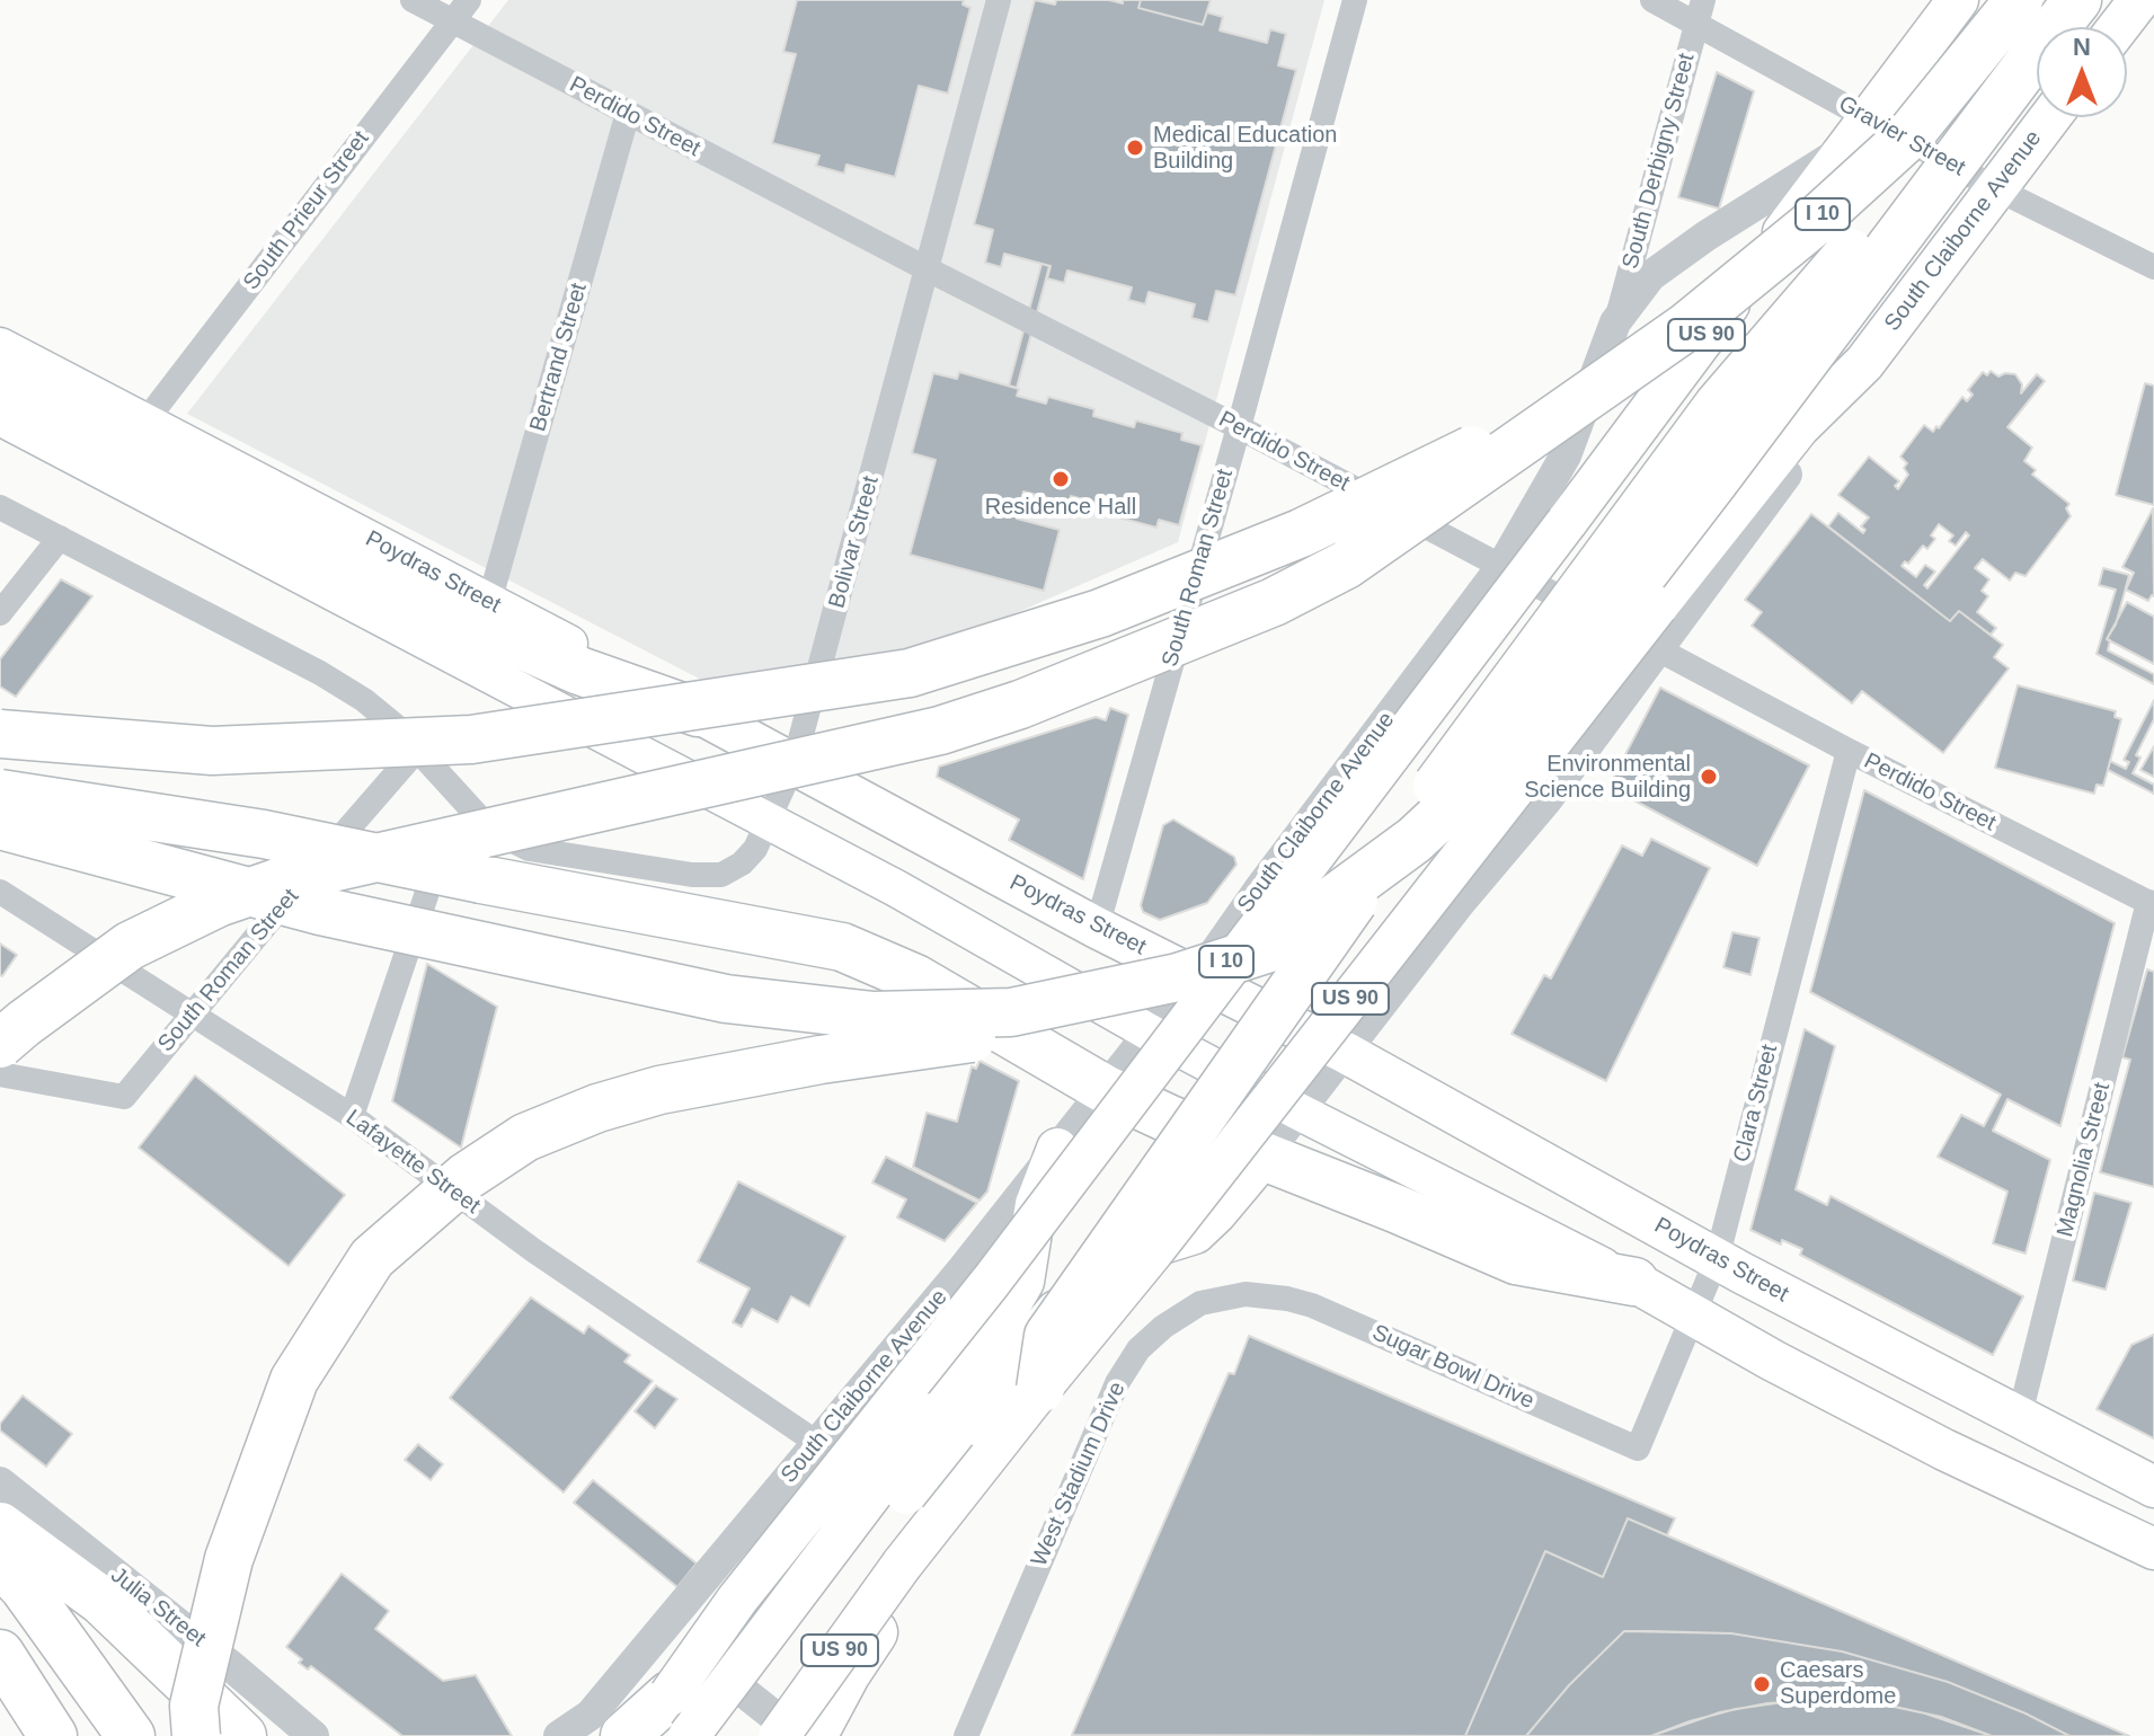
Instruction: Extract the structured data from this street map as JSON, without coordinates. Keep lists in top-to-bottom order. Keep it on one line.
{"streets":{"highway":["I 10"],"main road":["South Claiborne Avenue","US 90","Poydras Street"],"street":["Perdido Street","Gravier Street","South Derbigny Street","South Prieur Street","Bertrand Street","Bolivar Street","South Roman Street","Clara Street","Magnolia Street","Lafayette Street","Sugar Bowl Drive","West Stadium Drive","Julia Street"]},"crossings":[["Perdido Street","South Prieur Street"],["Perdido Street","South Claiborne Avenue"],["Perdido Street","Bertrand Street"],["Perdido Street","Bolivar Street"],["Perdido Street","South Roman Street"],["Perdido Street","Clara Street"],["Perdido Street","Magnolia Street"],["Gravier Street","South Derbigny Street"],["Gravier Street","South Claiborne Avenue"],["South Derbigny Street","South Claiborne Avenue"],["South Prieur Street","Poydras Street"],["I 10","South Claiborne Avenue"],["I 10","Poydras Street"],["South Claiborne Avenue","Poydras Street"],["South Claiborne Avenue","Lafayette Street"],["Bertrand Street","Poydras Street"],["Bolivar Street","Poydras Street"],["South Roman Street","Poydras Street"],["South Roman Street","Lafayette Street"],["Poydras Street","Clara Street"],["Poydras Street","Magnolia Street"],["Clara Street","Sugar Bowl Drive"],["Sugar Bowl Drive","West Stadium Drive"]],"places":["Medical Education Building","Residence Hall","Environmental Science Building","Caesars Superdome"],"north":"top"}
